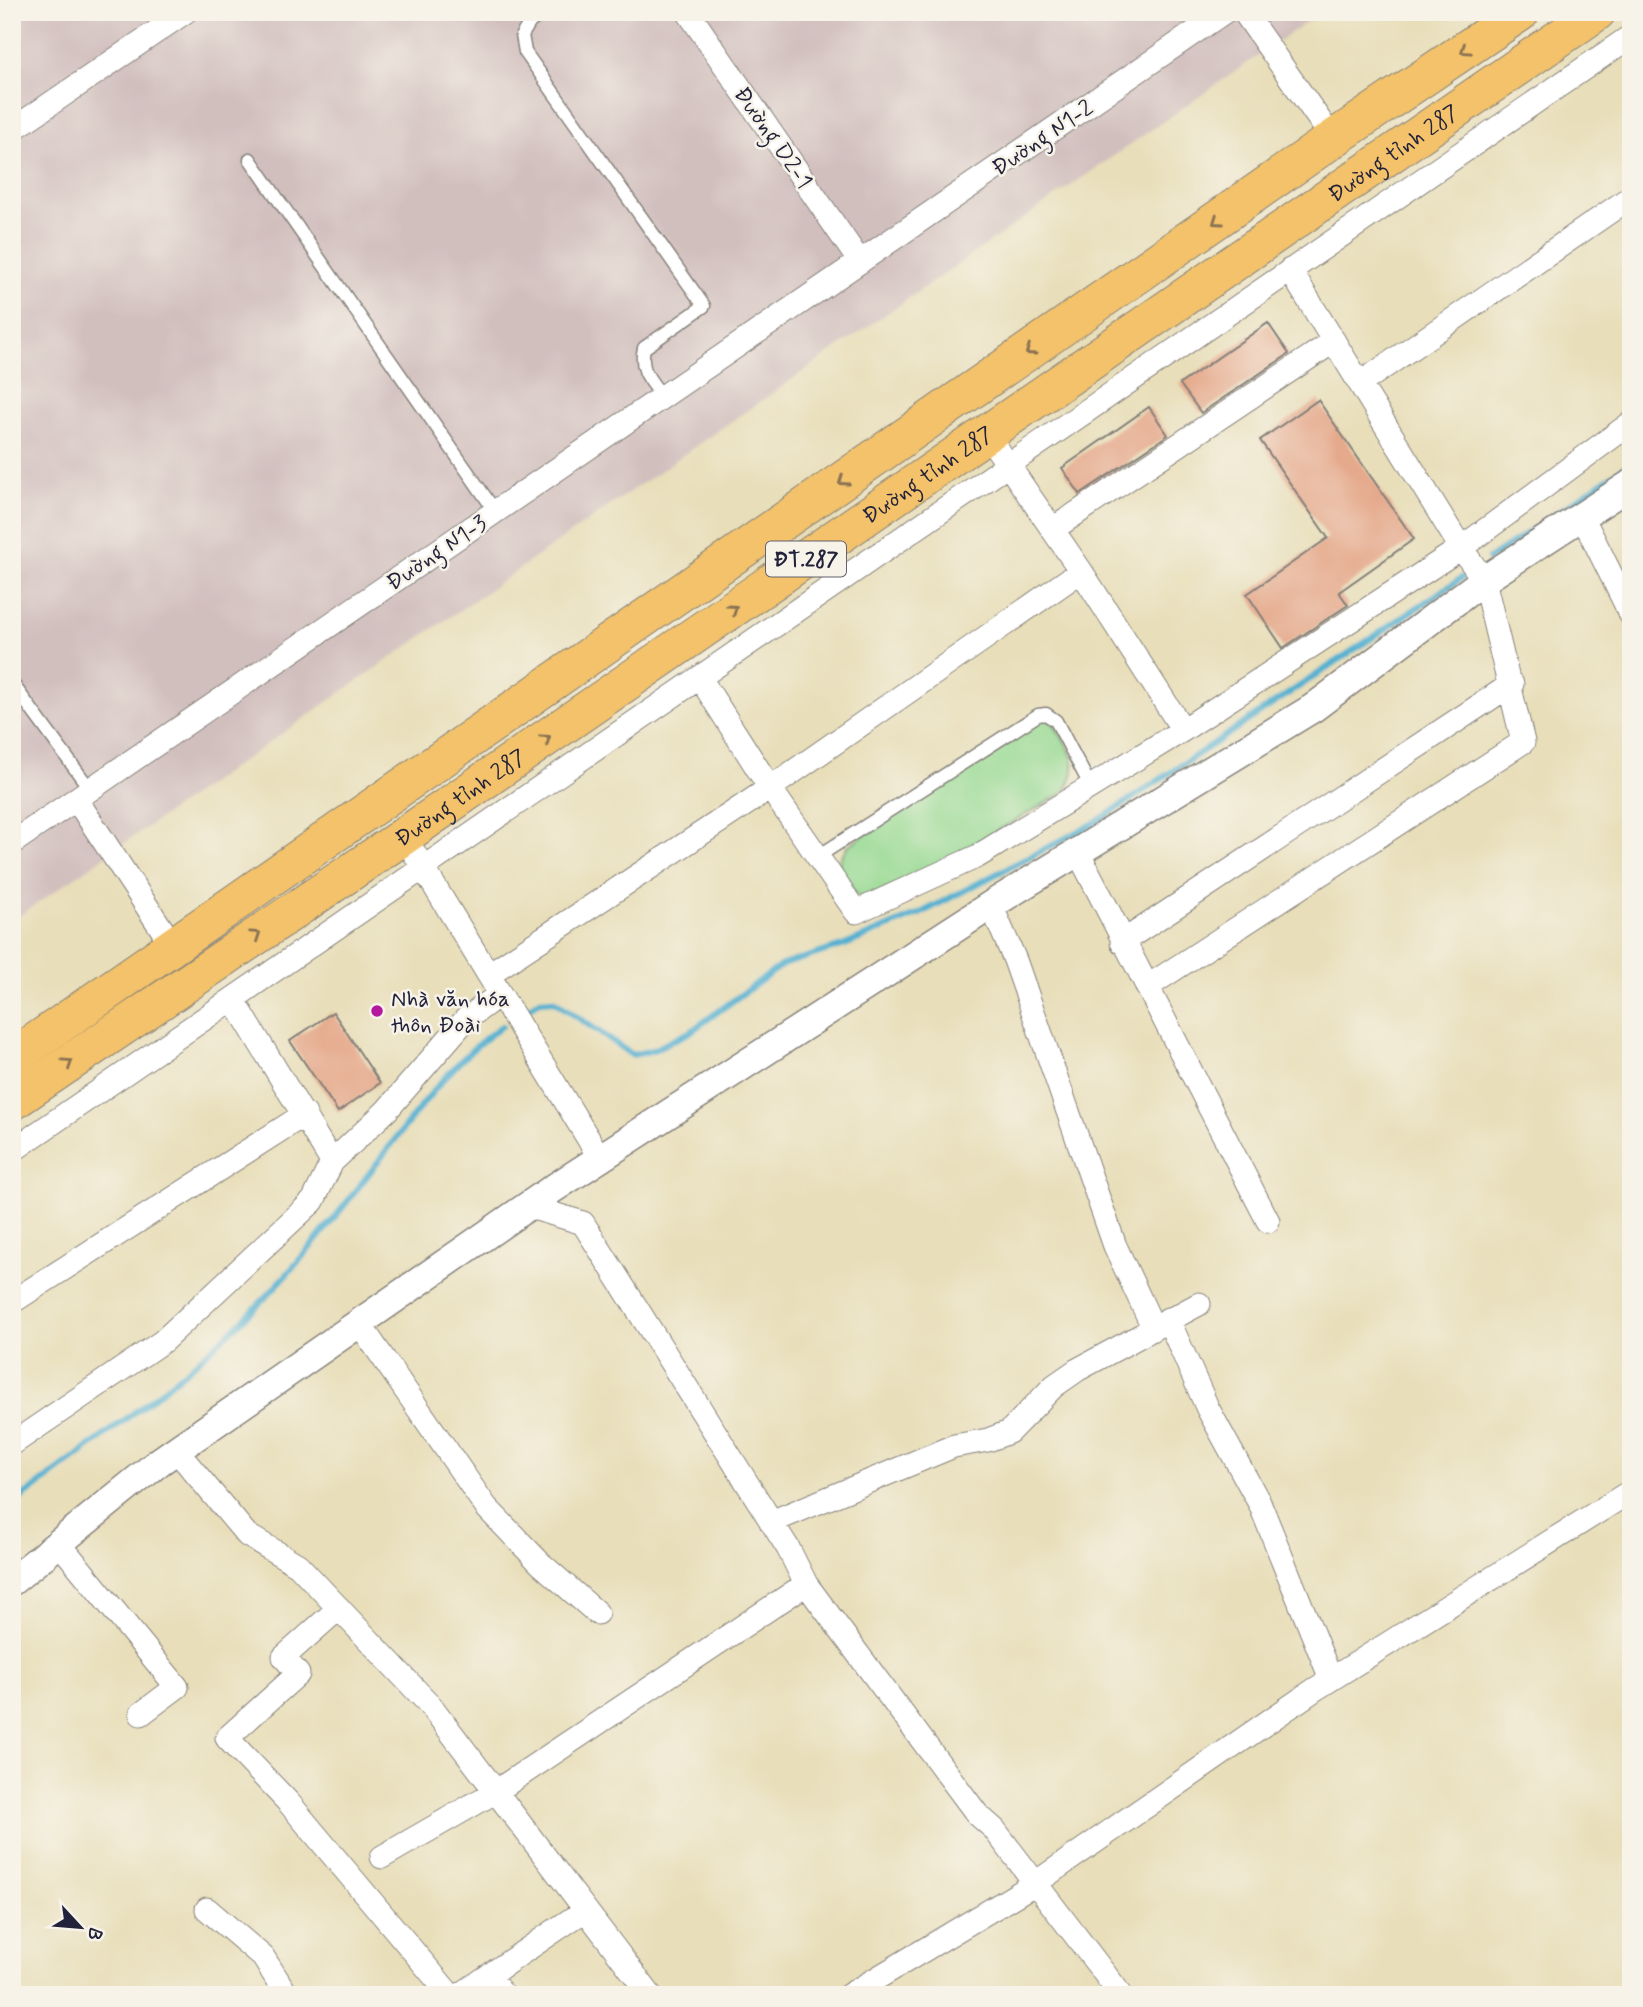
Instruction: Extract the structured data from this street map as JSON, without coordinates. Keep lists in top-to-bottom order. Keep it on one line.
{"streets":{"main road":["Đường tỉnh 287","ĐT.287"],"street":["Đường D2-1","Đường N1-2","Đường N1-3"]},"crossings":[["Đường D2-1","Đường N1-2"],["Đường D2-1","Đường N1-3"],["Đường N1-2","Đường N1-3"]],"places":["Nhà văn hóa thôn Đoài"],"north":"bottom right"}
